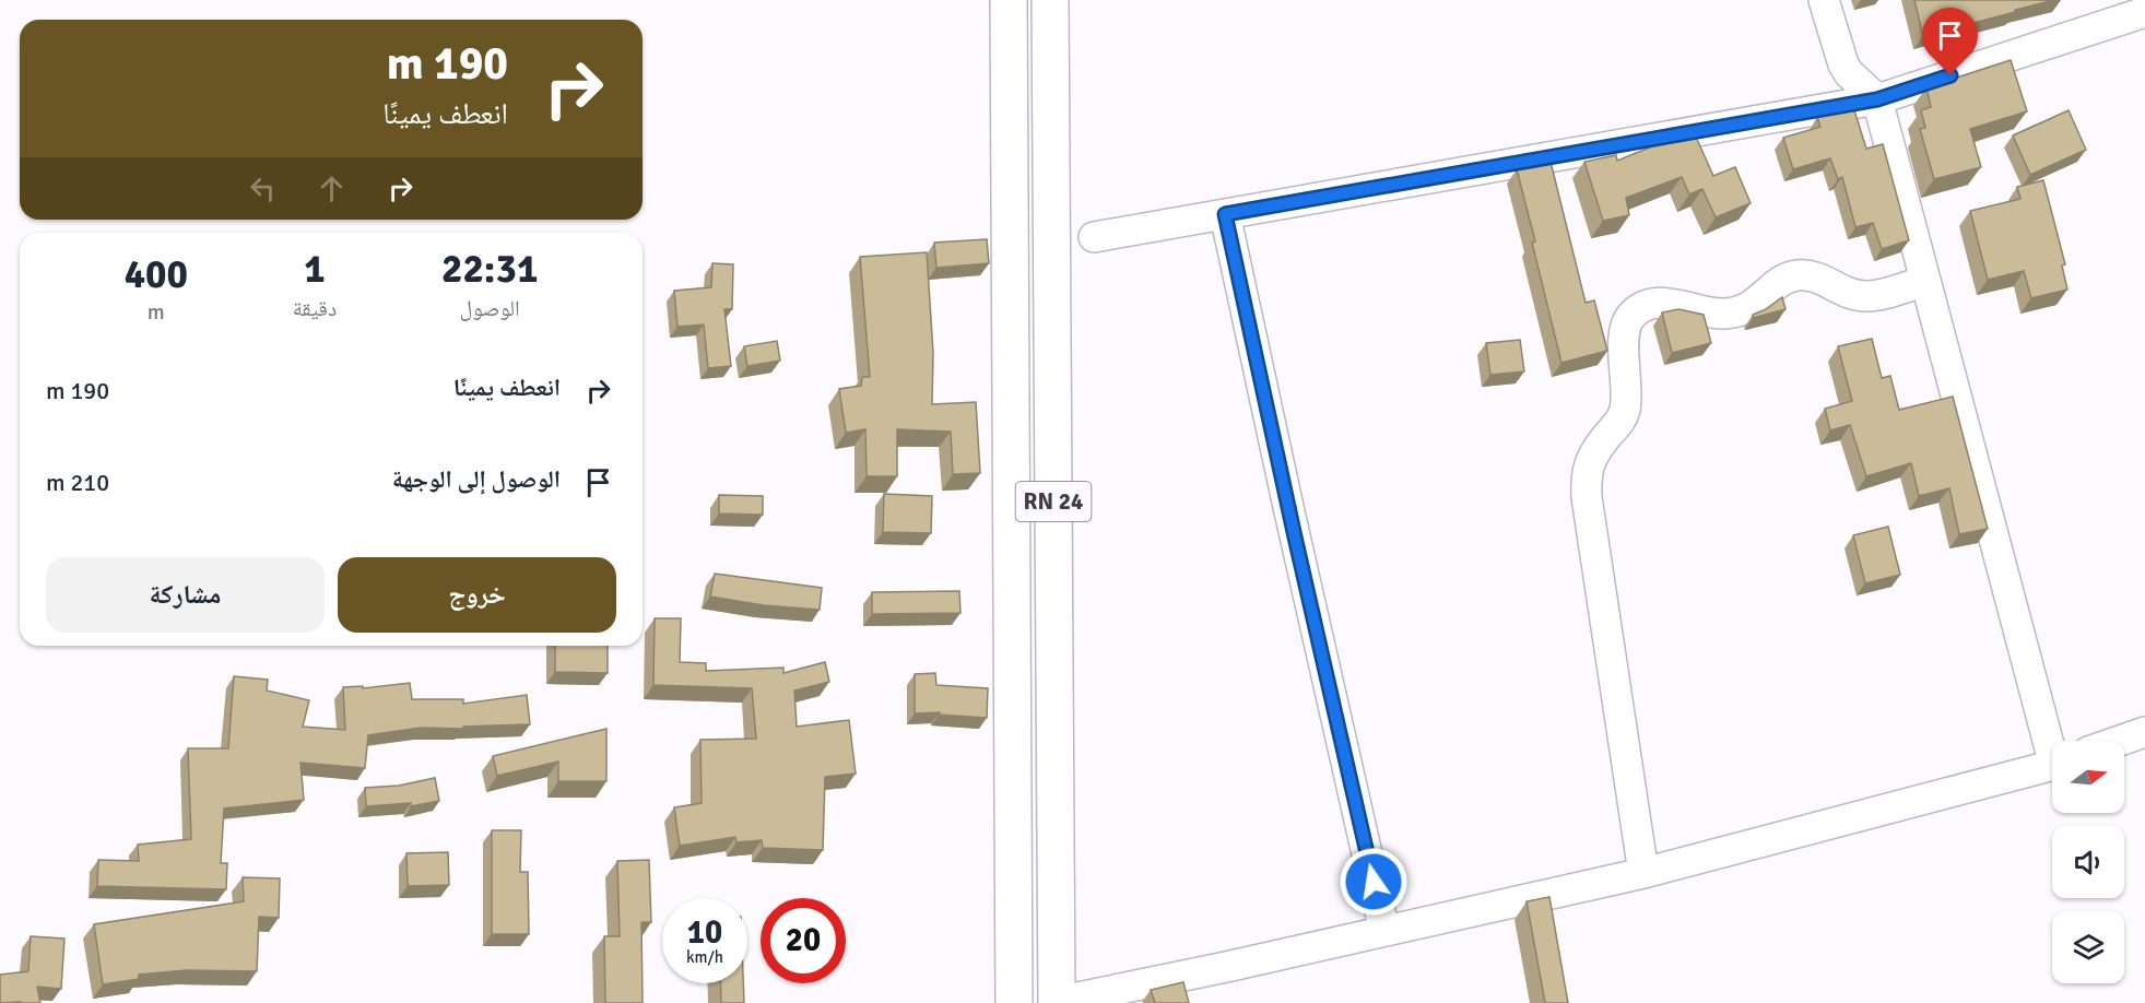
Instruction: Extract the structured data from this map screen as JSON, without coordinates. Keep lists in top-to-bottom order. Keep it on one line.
{"streets":{"highway":["RN 24"]},"north":"right","page":{"turn":["190 m","انعطف يمينًا"],"eta":["22:31","الوصول","1","دقيقة","400","m"],"list":[{"name":"انعطف يمينًا","value":"190 m"},{"name":"الوصول إلى الوجهة","value":"210 m"}],"buttons":["خروج","مشاركة"],"speed":"10 km/h","limit":"20"}}
